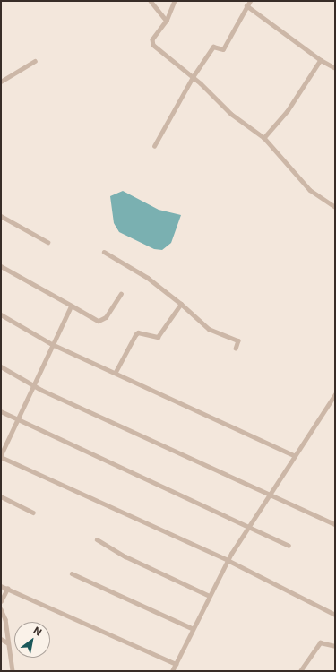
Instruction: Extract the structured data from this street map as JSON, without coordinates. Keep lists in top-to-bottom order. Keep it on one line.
{"north":"top right"}
